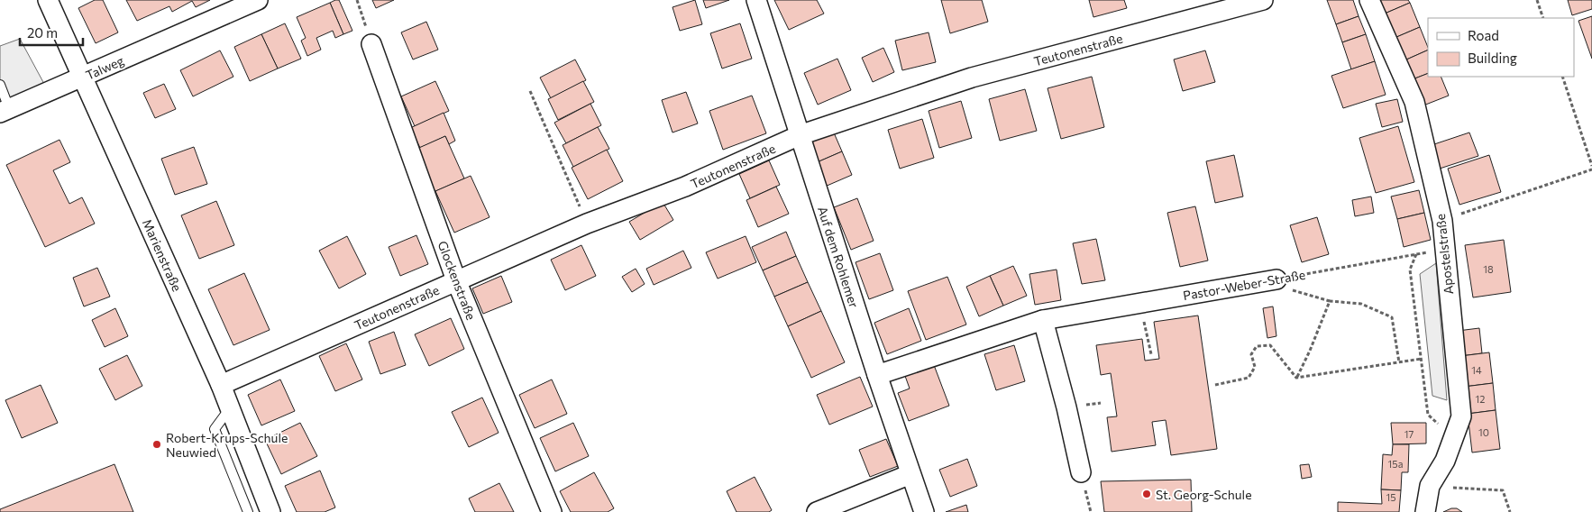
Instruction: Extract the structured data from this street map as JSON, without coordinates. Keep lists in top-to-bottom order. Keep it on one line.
{"streets":{"street":["Teutonenstraße","Talweg","Apostelstraße","Marienstraße","Auf dem Rohlemer","Glockenstraße","Pastor-Weber-Straße"]},"crossings":[["Teutonenstraße","Marienstraße"],["Teutonenstraße","Auf dem Rohlemer"],["Teutonenstraße","Glockenstraße"],["Talweg","Marienstraße"],["Apostelstraße","Pastor-Weber-Straße"],["Auf dem Rohlemer","Pastor-Weber-Straße"]],"places":["Robert-Krups-Schule Neuwied","St. Georg-Schule"],"house_numbers":["18","14","12","10","17","15a","15"],"legend":["Road","Building"],"scale_bar":"20 m"}
